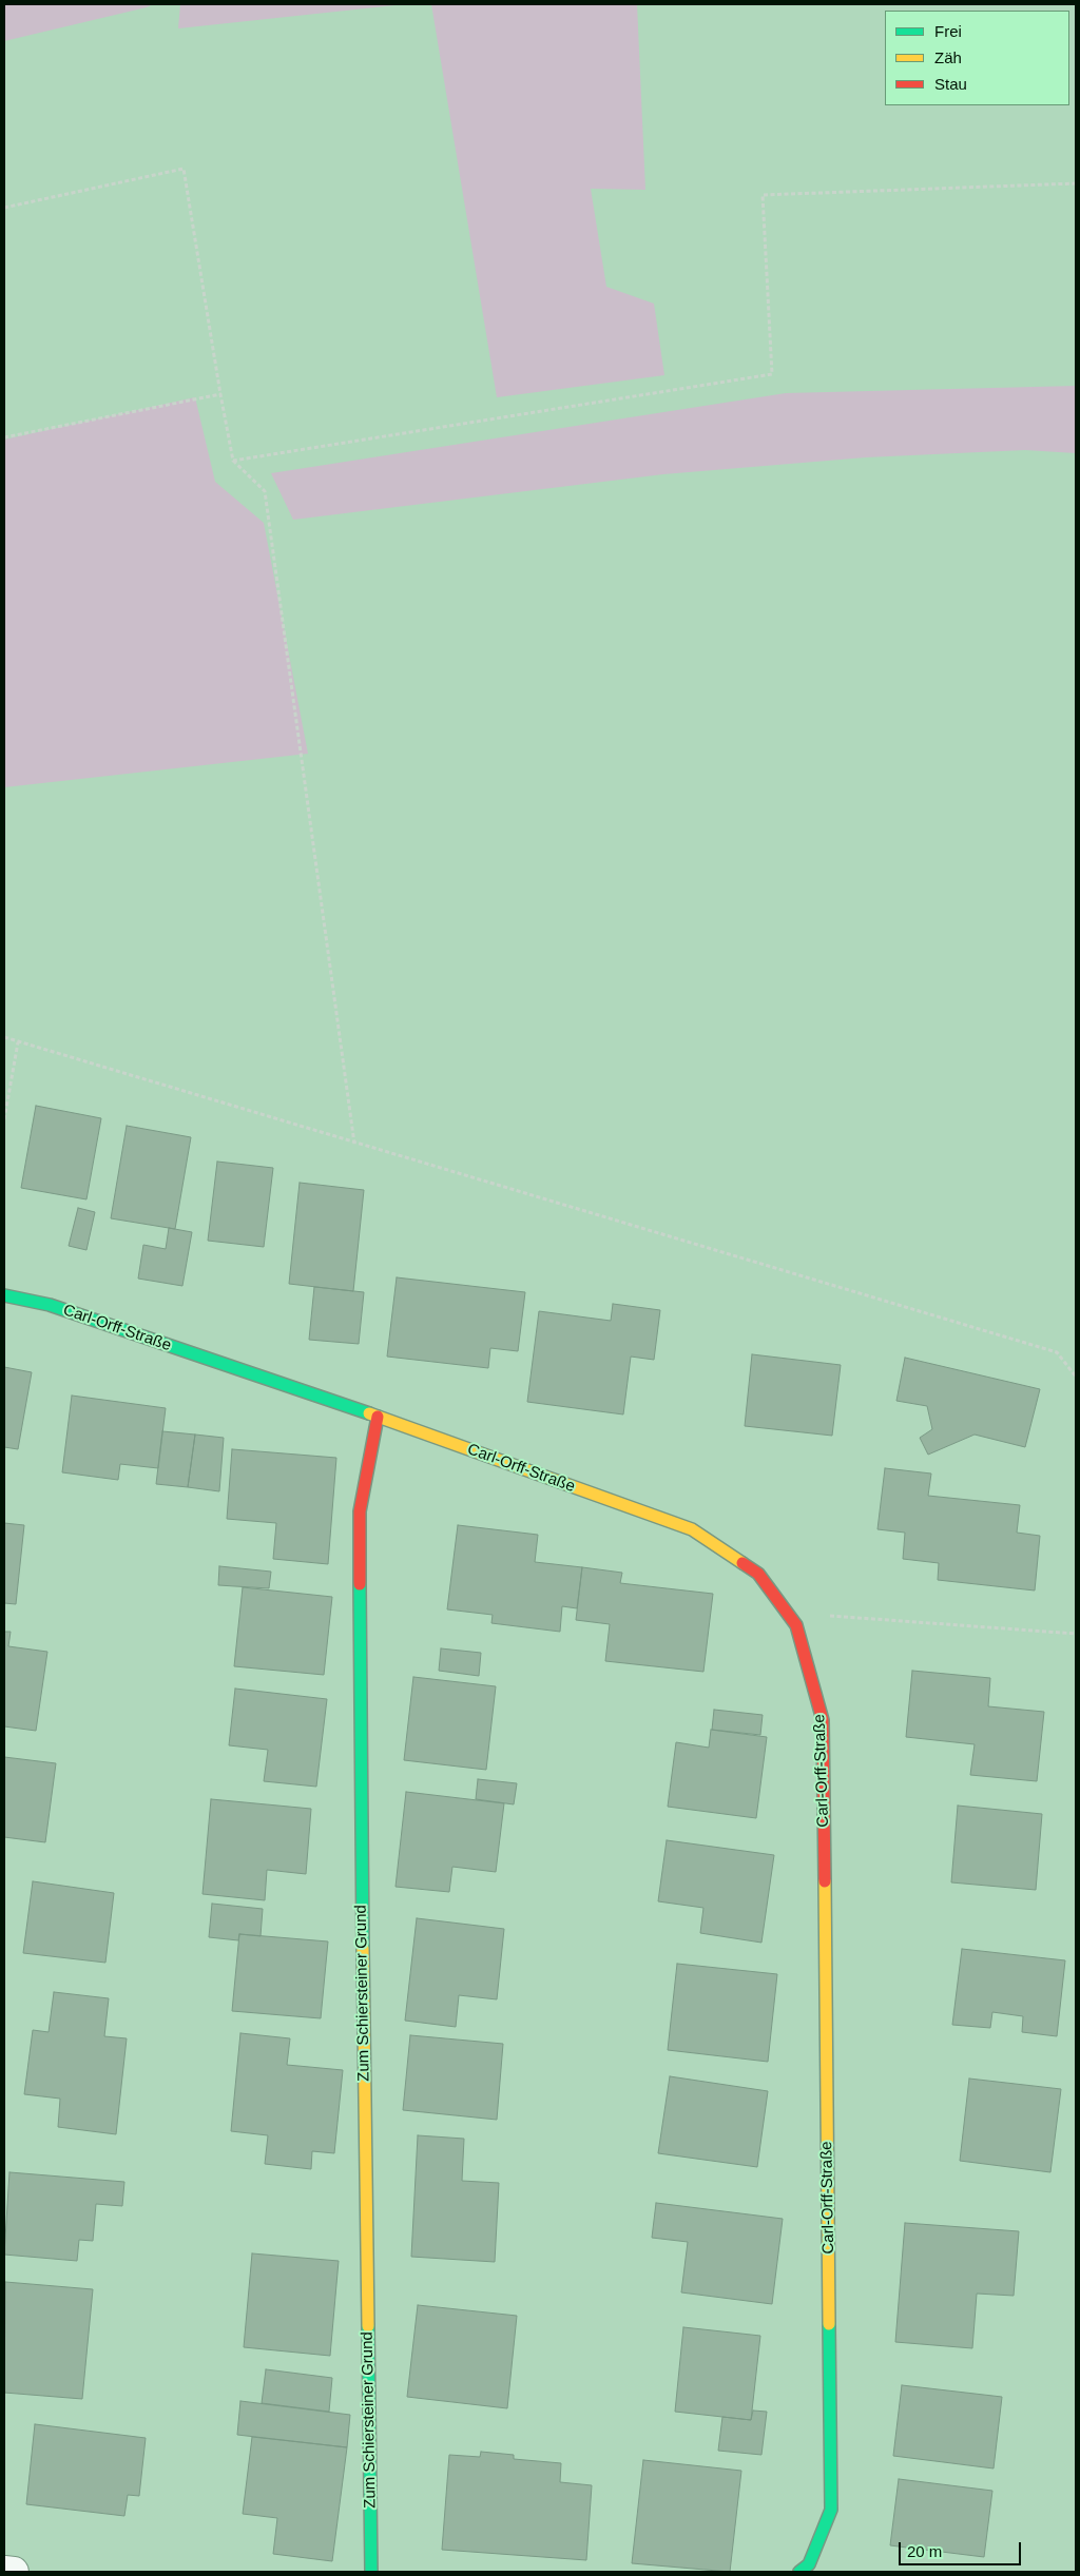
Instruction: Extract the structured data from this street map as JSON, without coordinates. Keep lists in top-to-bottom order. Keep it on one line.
{"streets":{"street":["Carl-Orff-Straße","Zum Schiersteiner Grund"]},"crossings":[["Carl-Orff-Straße","Zum Schiersteiner Grund"]],"legend":["Frei","Zäh","Stau"],"scale_bar":"20 m"}
